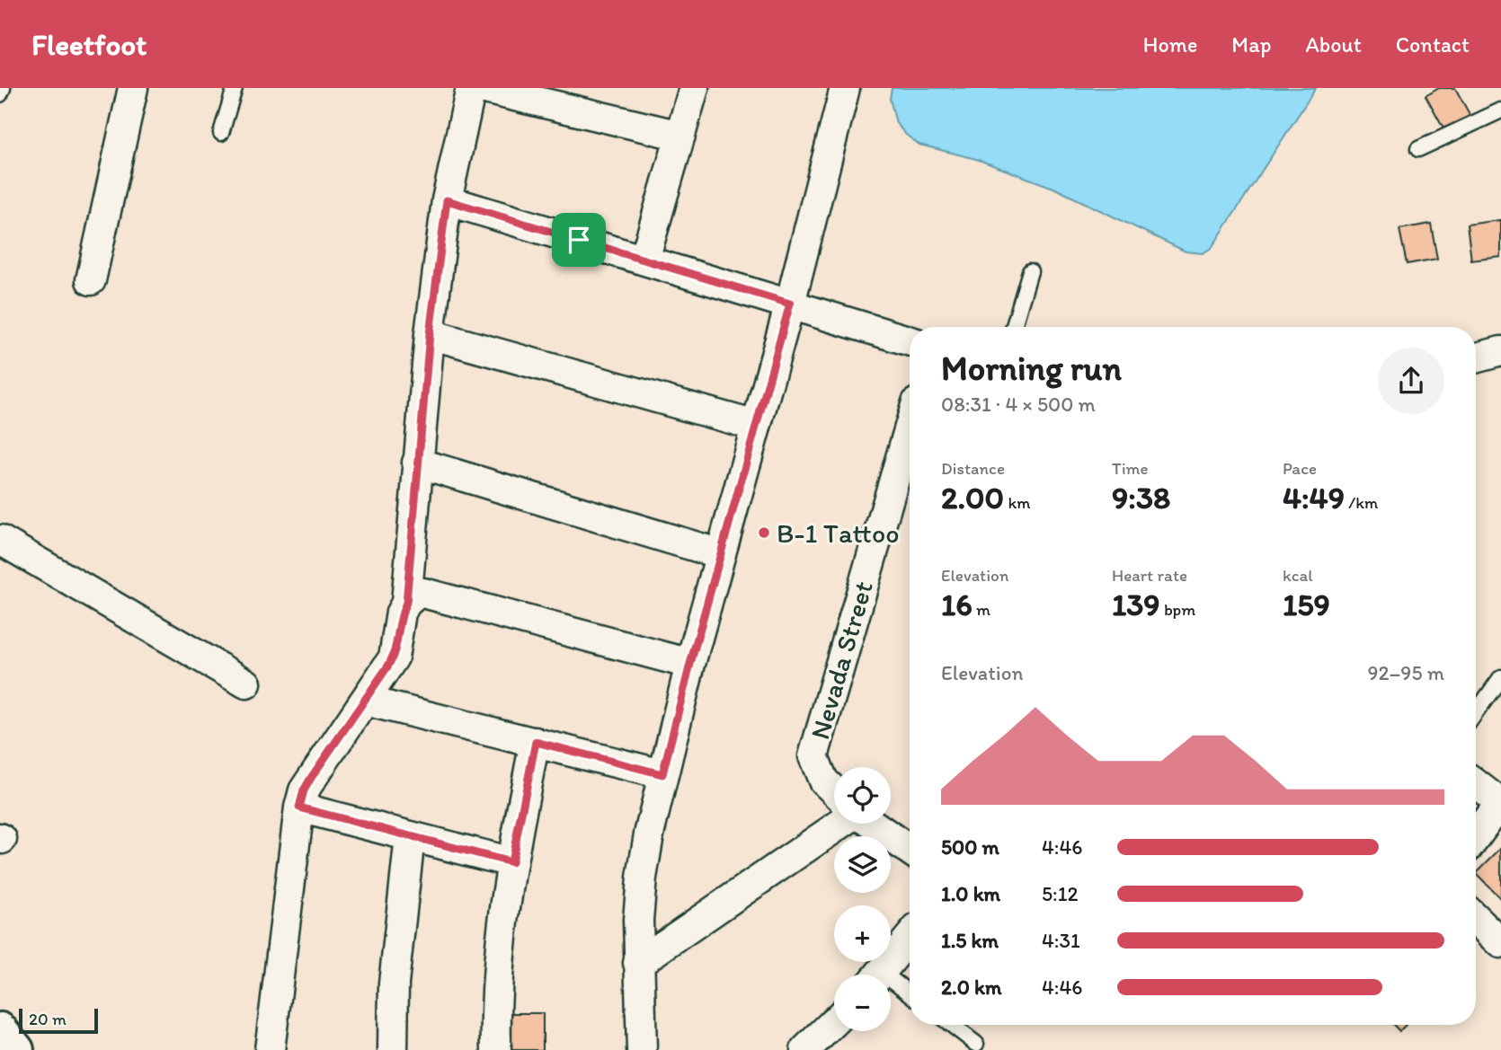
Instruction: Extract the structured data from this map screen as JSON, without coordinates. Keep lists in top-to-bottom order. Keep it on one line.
{"streets":{"street":["Nevada Street"]},"places":["B-1 Tattoo"],"scale_bar":"20 m","page":{"header":"Fleetfoot","nav":["Home","Map","About","Contact"],"heading":["Morning run","08:31 · 4 × 500 m"],"stats":[["Distance","2.00 km"],["Time","9:38"],["Pace","4:49 /km"],["Elevation","16 m"],["Heart rate","139 bpm"],["kcal","159"]],"chart":["Elevation","92–95 m"],"map_buttons":["+","−"],"list":[{"name":"500 m","note":"4:46"},{"name":"1.0 km","note":"5:12"},{"name":"1.5 km","note":"4:31"},{"name":"2.0 km","note":"4:46"}],"scale":"20 m"}}
